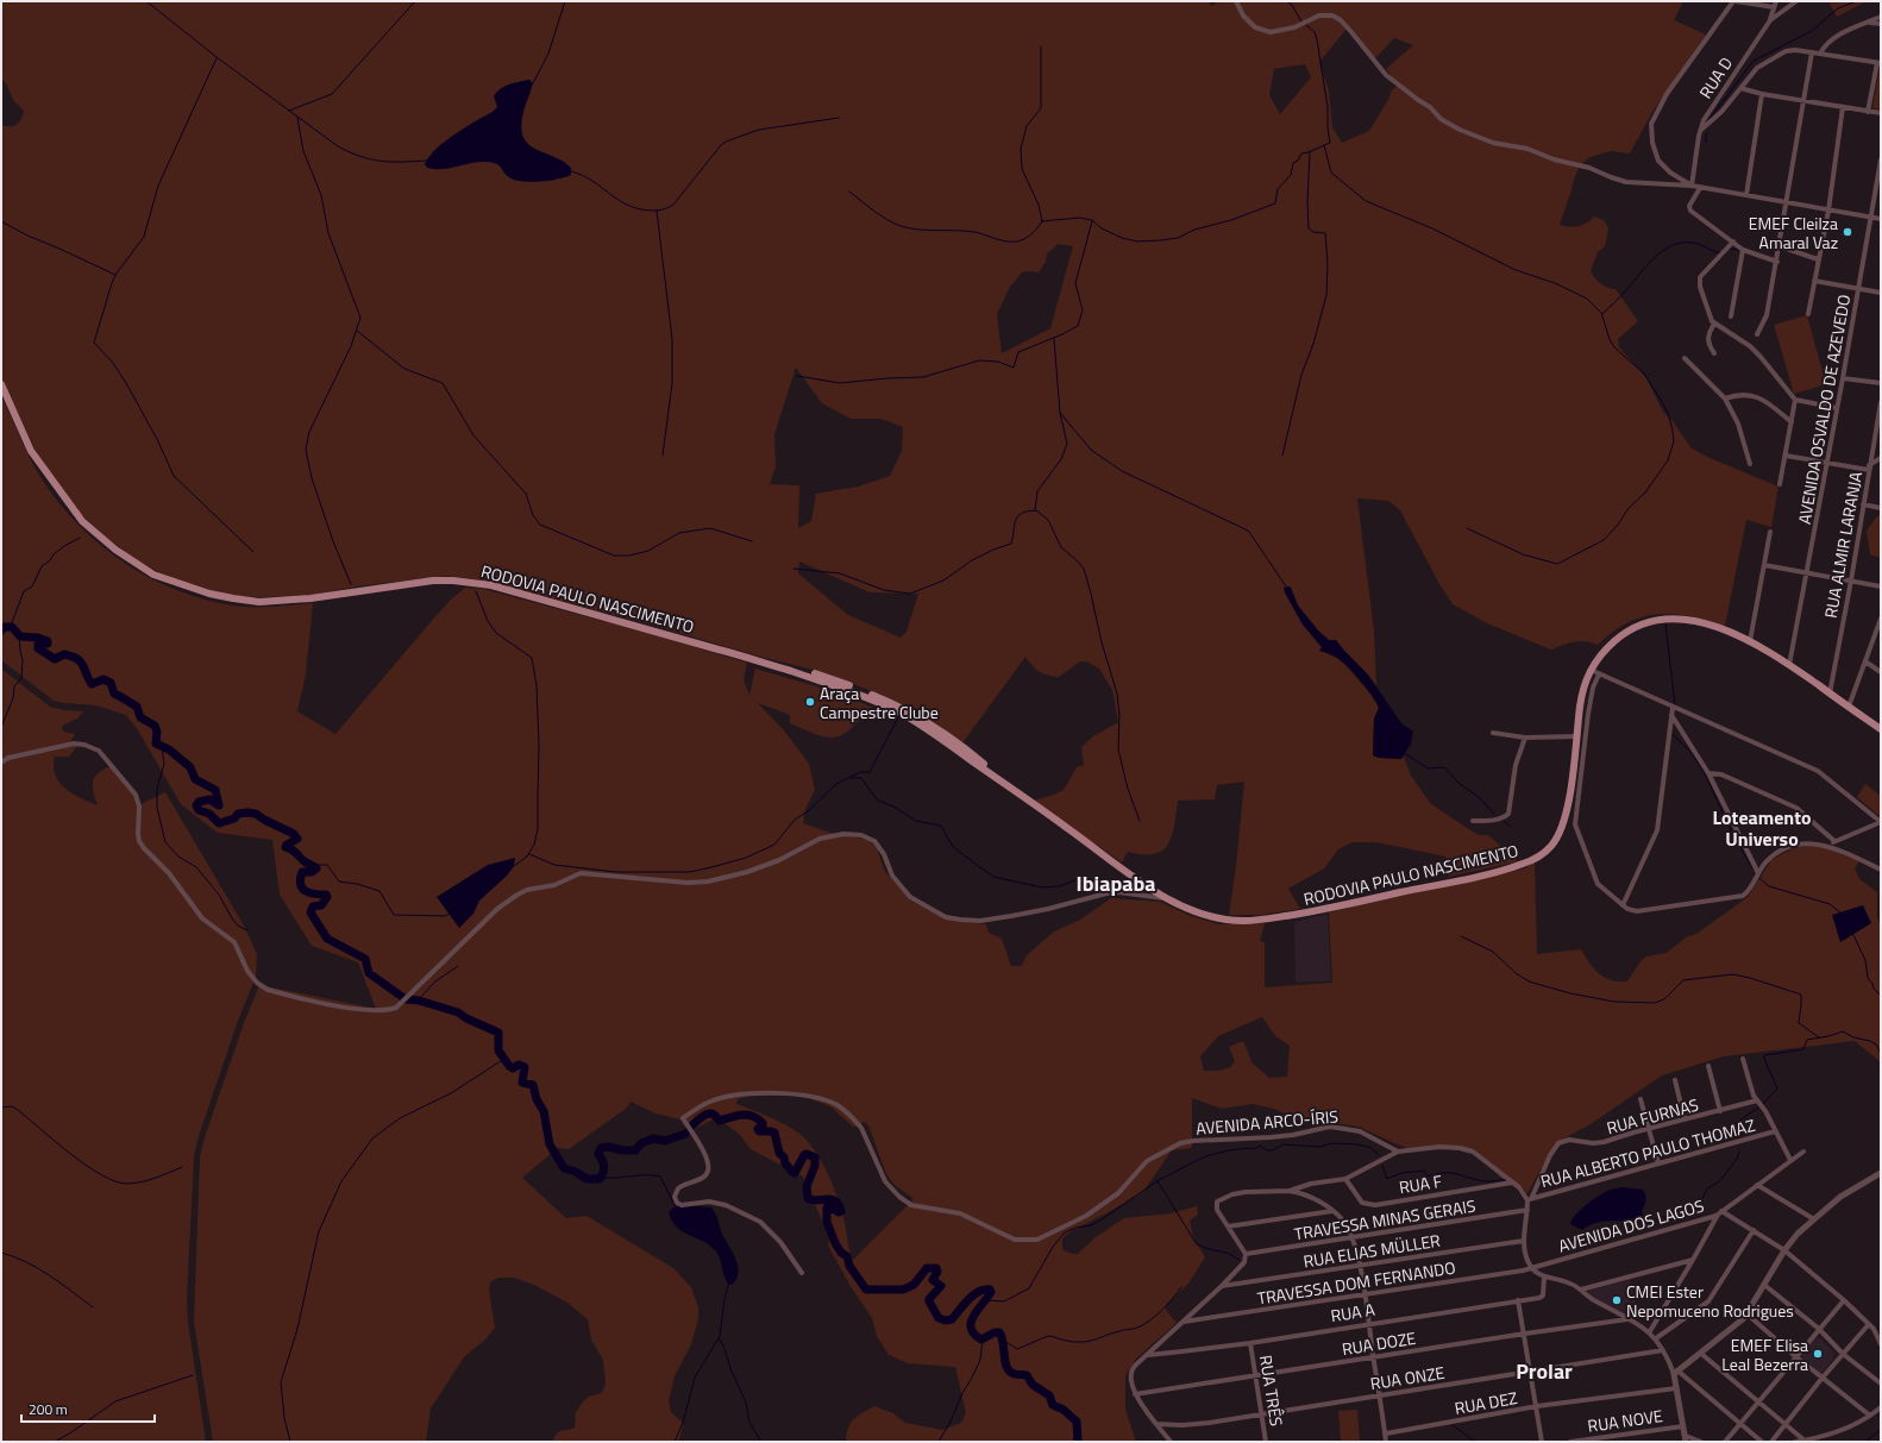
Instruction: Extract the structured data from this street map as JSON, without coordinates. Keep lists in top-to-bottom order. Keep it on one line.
{"streets":{"main road":["RODOVIA PAULO NASCIMENTO"],"street":["RUA D","AVENIDA OSVALDO DE AZEVEDO","RUA ALMIR LARANJA","RUA FURNAS","AVENIDA ARCO-ÍRIS","RUA ALBERTO PAULO THOMAZ","RUA F","TRAVESSA MINAS GERAIS","AVENIDA DOS LAGOS","RUA ELIAS MÜLLER","TRAVESSA DOM FERNANDO","RUA A","RUA DOZE","RUA ONZE","RUA TRÊS","RUA DEZ","RUA NOVE"]},"crossings":[["AVENIDA OSVALDO DE AZEVEDO","RODOVIA PAULO NASCIMENTO"],["RUA ALMIR LARANJA","RODOVIA PAULO NASCIMENTO"],["RUA FURNAS","RUA ALBERTO PAULO THOMAZ"],["AVENIDA DOS LAGOS","TRAVESSA DOM FERNANDO"],["RUA A","RUA TRÊS"],["RUA DOZE","RUA TRÊS"],["RUA ONZE","RUA TRÊS"]],"districts":["Loteamento Universo","Ibiapaba","Prolar"],"places":["EMEF Cleilza Amaral Vaz","Araça Campestre Clube","CMEI Ester Nepomuceno Rodrigues","EMEF Elisa Leal Bezerra"],"scale_bar":"200 m"}
